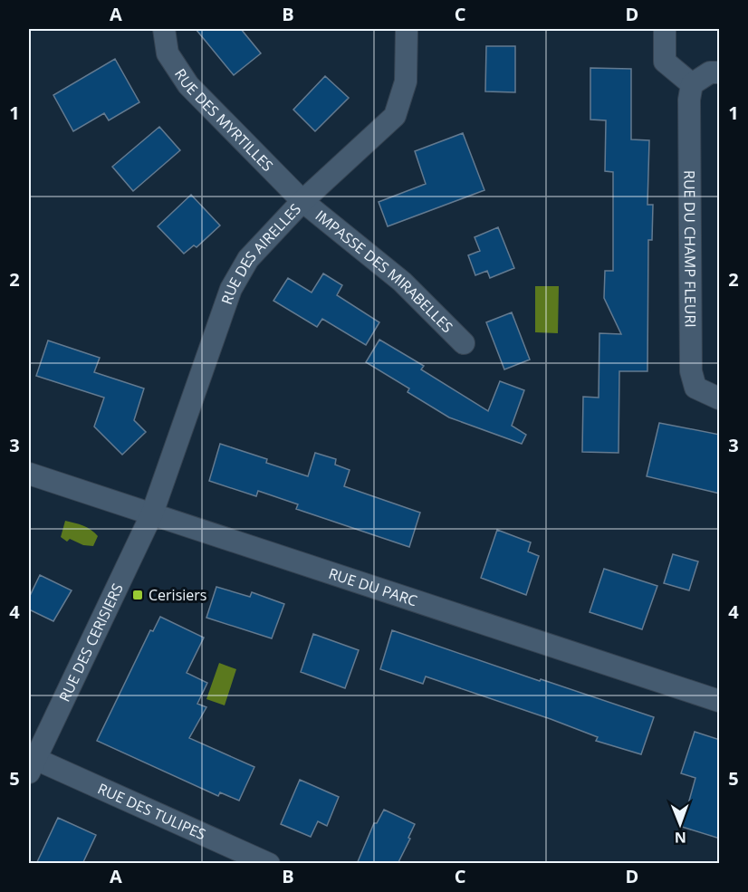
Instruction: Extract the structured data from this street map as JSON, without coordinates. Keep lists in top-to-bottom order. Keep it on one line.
{"streets":{"street":["RUE DES MYRTILLES","RUE DU CHAMP FLEURI","RUE DES AIRELLES","IMPASSE DES MIRABELLES","RUE DU PARC","RUE DES CERISIERS","RUE DES TULIPES"]},"crossings":[["RUE DES MYRTILLES","RUE DES AIRELLES"],["RUE DES MYRTILLES","IMPASSE DES MIRABELLES"],["RUE DES AIRELLES","IMPASSE DES MIRABELLES"],["RUE DES AIRELLES","RUE DU PARC"],["RUE DES AIRELLES","RUE DES CERISIERS"],["RUE DU PARC","RUE DES CERISIERS"],["RUE DES CERISIERS","RUE DES TULIPES"]],"places":{"transit":["Cerisiers"]},"north":"bottom","grid":{"columns":["A","B","C","D"],"rows":["1","2","3","4","5"]}}
